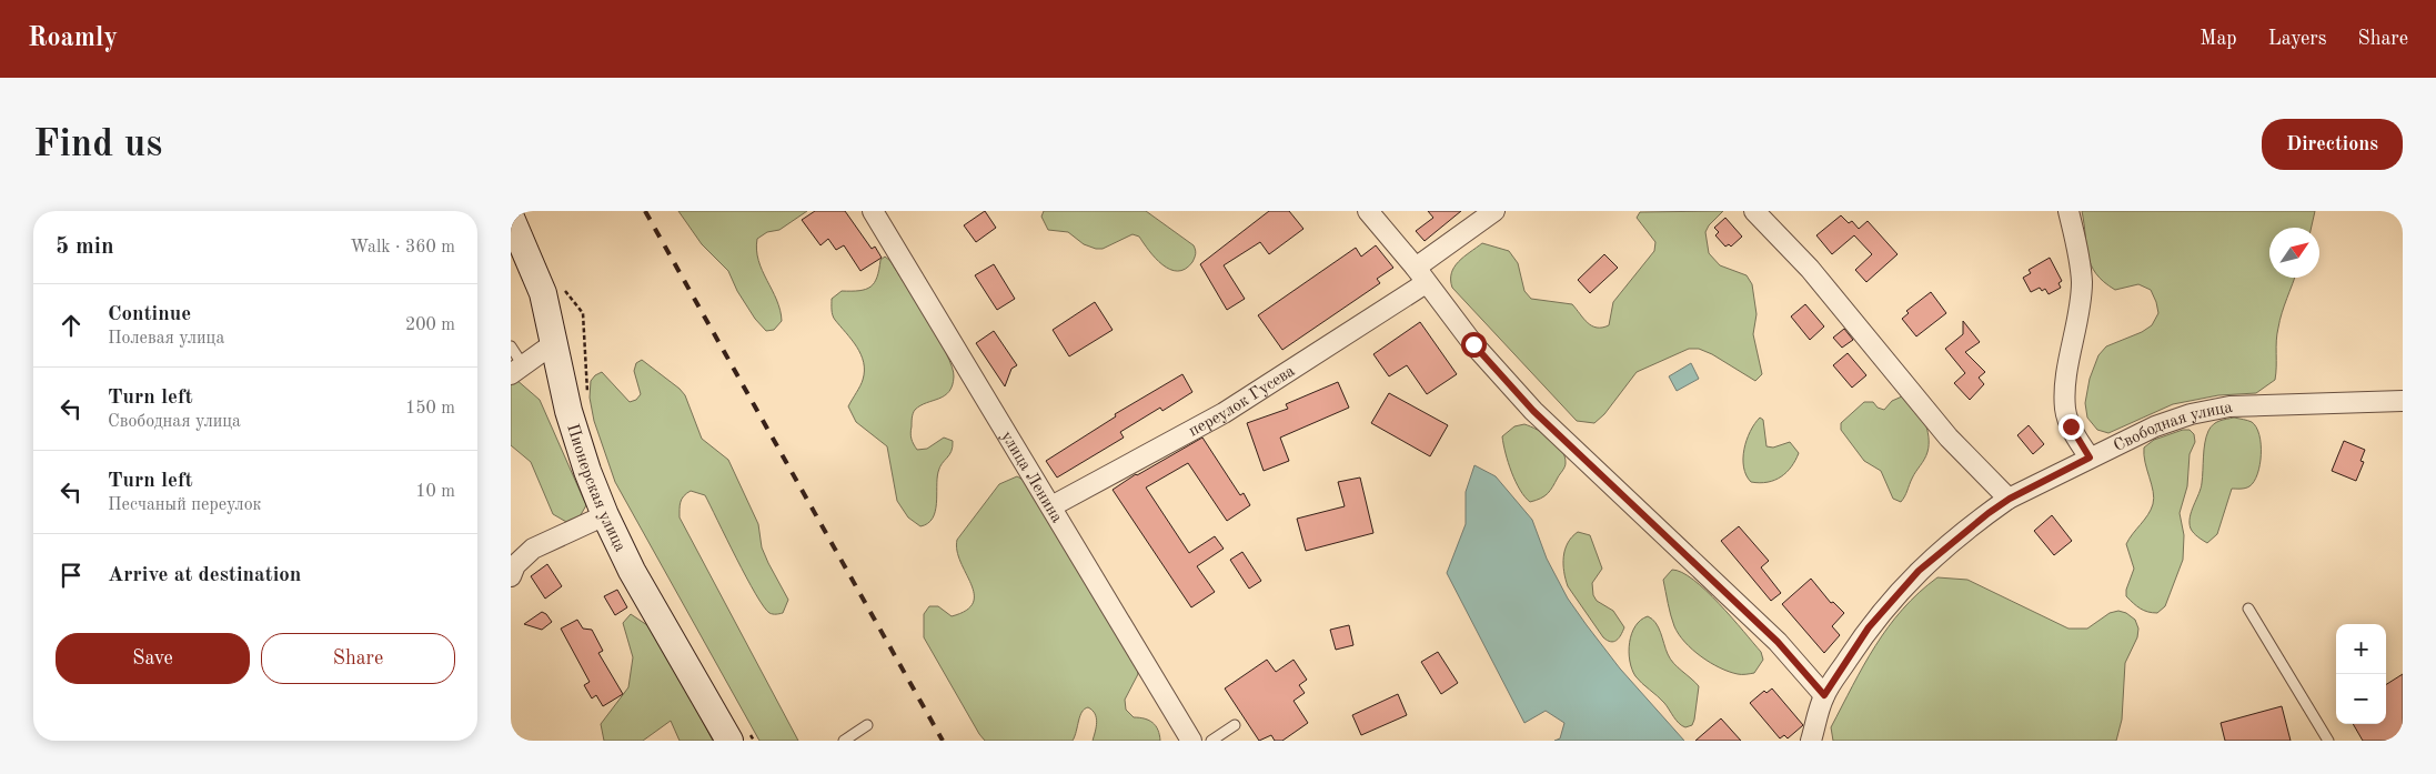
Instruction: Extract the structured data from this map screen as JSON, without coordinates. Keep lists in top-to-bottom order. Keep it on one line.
{"streets":{"street":["переулок Гусева","Свободная улица","улица Ленина","Пионерская улица"]},"crossings":[["переулок Гусева","улица Ленина"]],"north":"top right","page":{"header":"Roamly","nav":["Map","Layers","Share"],"buttons":["Directions",["Save","Share"]],"title":"Find us","heading":["5 min","Walk · 360 m"],"list":[["Continue","Полевая улица","200 m"],["Turn left","Свободная улица","150 m"],["Turn left","Песчаный переулок","10 m"],"Arrive at destination"],"map_buttons":["+","−"]}}
